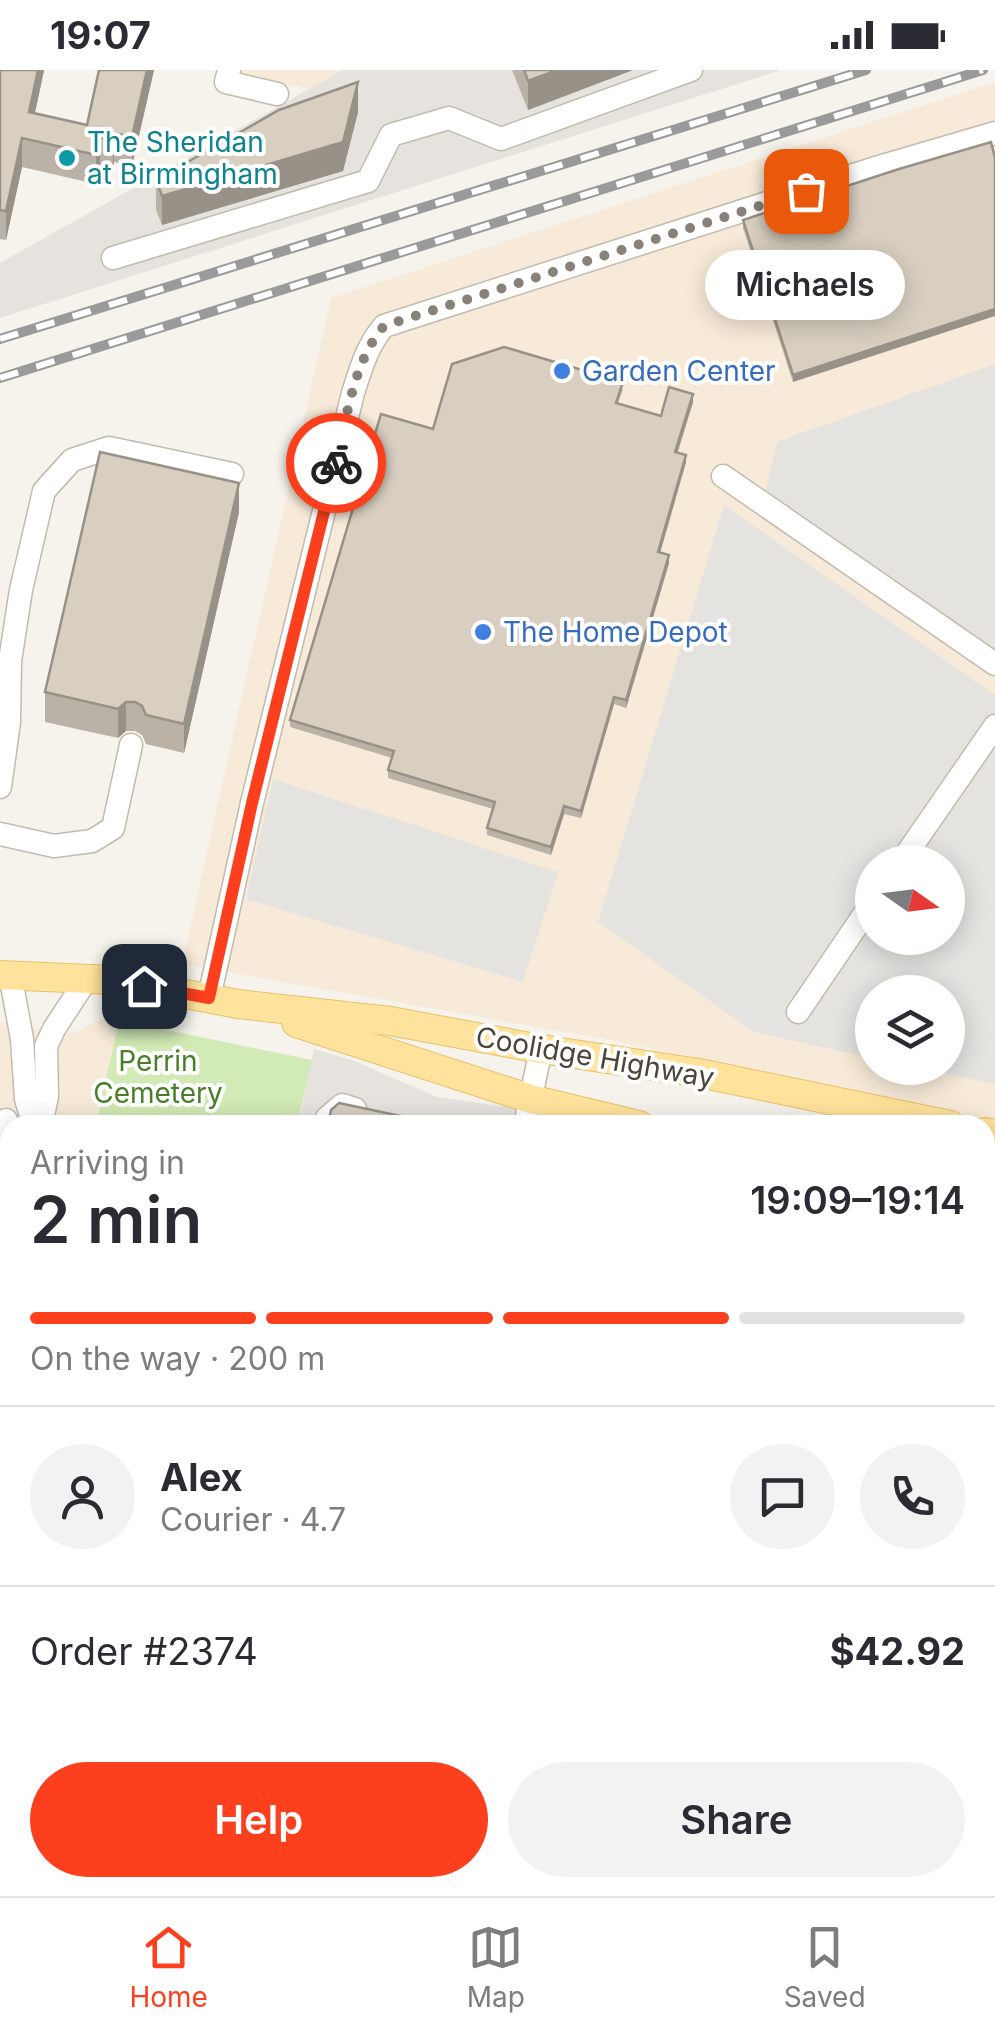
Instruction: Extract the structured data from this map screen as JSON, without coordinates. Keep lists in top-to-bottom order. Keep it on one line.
{"streets":{"main road":["Coolidge Highway"]},"parks":["Perrin Cemetery"],"places":["The Sheridan at Birmingham","Michaels","Garden Center","The Home Depot"],"north":"right","page":{"status":"19:07","bubble":"Michaels","heading":["2 min","Arriving in","19:09–19:14"],"panel":["Alex","Courier · 4.7","Order #2374","$42.92"],"bar":"On the way · 200 m","buttons":["Help","Share"],"tabs":["Home","Map","Saved"]}}
